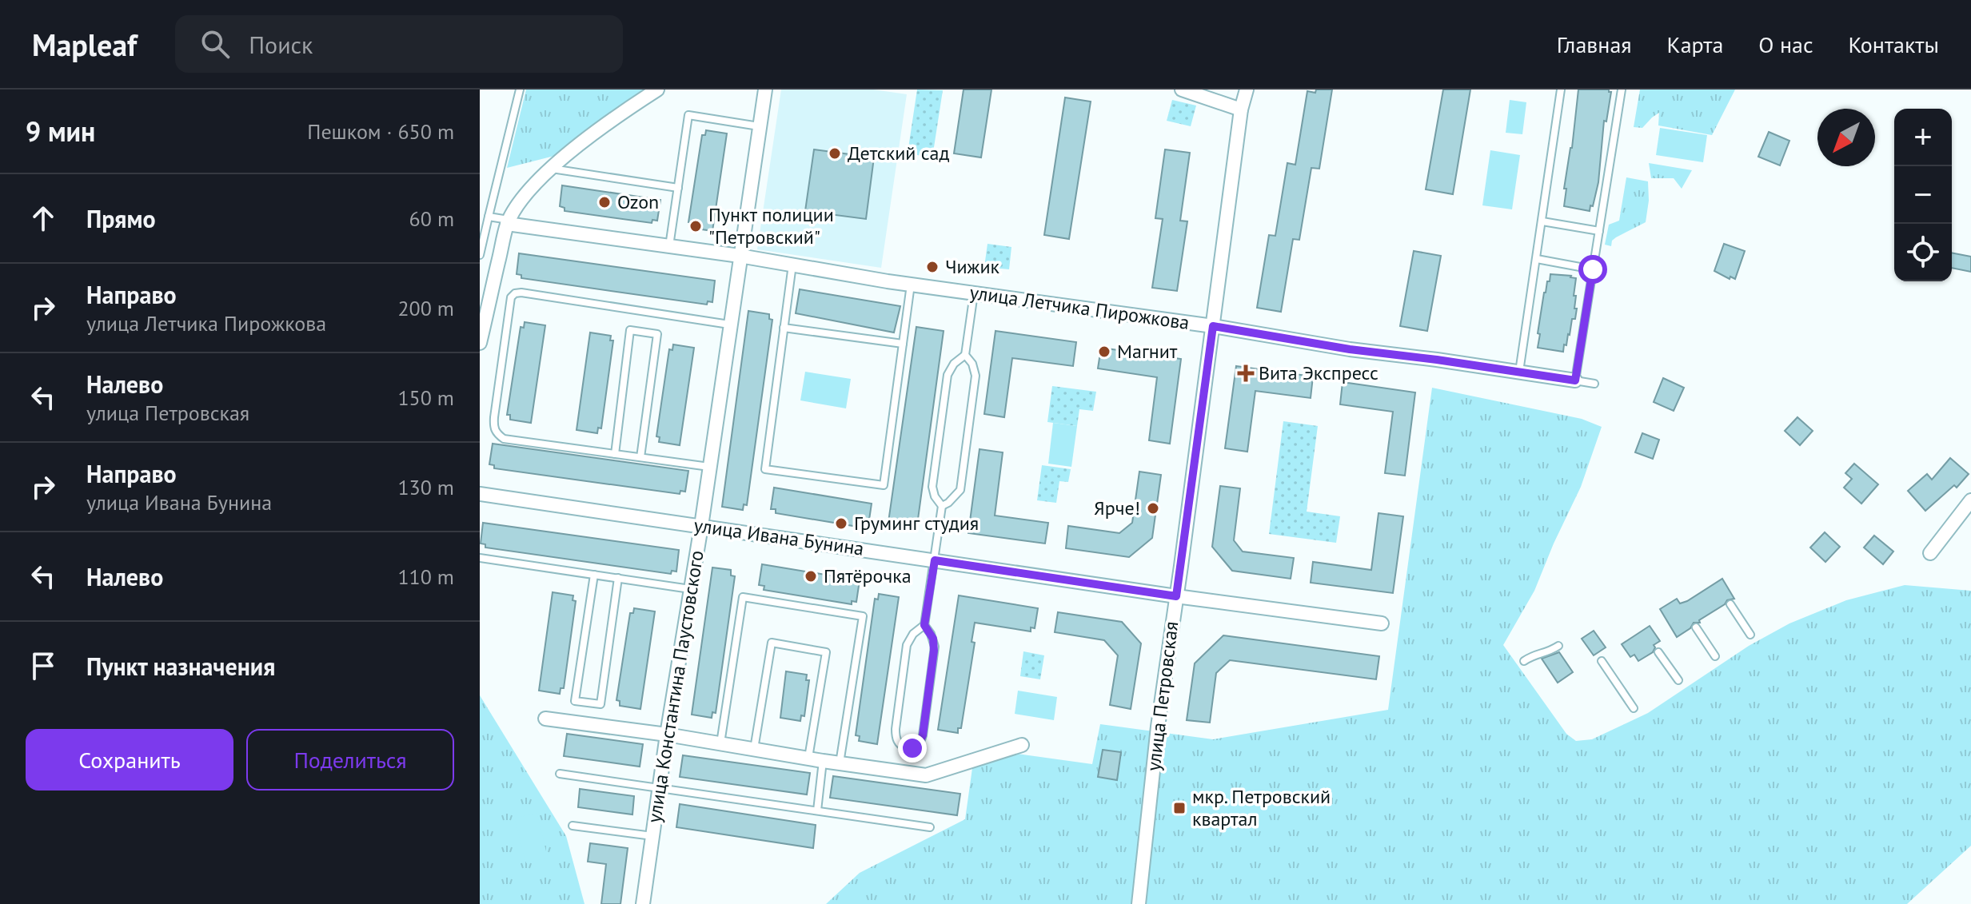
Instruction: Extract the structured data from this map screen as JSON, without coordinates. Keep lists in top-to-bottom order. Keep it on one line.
{"streets":{"street":["улица Летчика Пирожкова","улица Ивана Бунина","улица Константина Паустовского","улица Петровская"]},"crossings":[["улица Летчика Пирожкова","улица Константина Паустовского"],["улица Летчика Пирожкова","улица Петровская"],["улица Ивана Бунина","улица Константина Паустовского"],["улица Ивана Бунина","улица Петровская"]],"places":{"other":["Детский сад","Ozon","Пункт полиции \"Петровский\"","Чижик","Магнит","Ярче!","Груминг студия","Пятёрочка"],"health":["Вита Экспресс"],"transit":["мкр. Петровский квартал"]},"north":"bottom left","page":{"header":"Mapleaf","search":"Поиск","nav":["Главная","Карта","О нас","Контакты"],"heading":["9 мин","Пешком · 650 m"],"map_buttons":["+","−"],"list":[["Прямо","60 m"],["Направо","улица Летчика Пирожкова","200 m"],["Налево","улица Петровская","150 m"],["Направо","улица Ивана Бунина","130 m"],["Налево","110 m"],"Пункт назначения"],"buttons":["Сохранить","Поделиться"]}}
